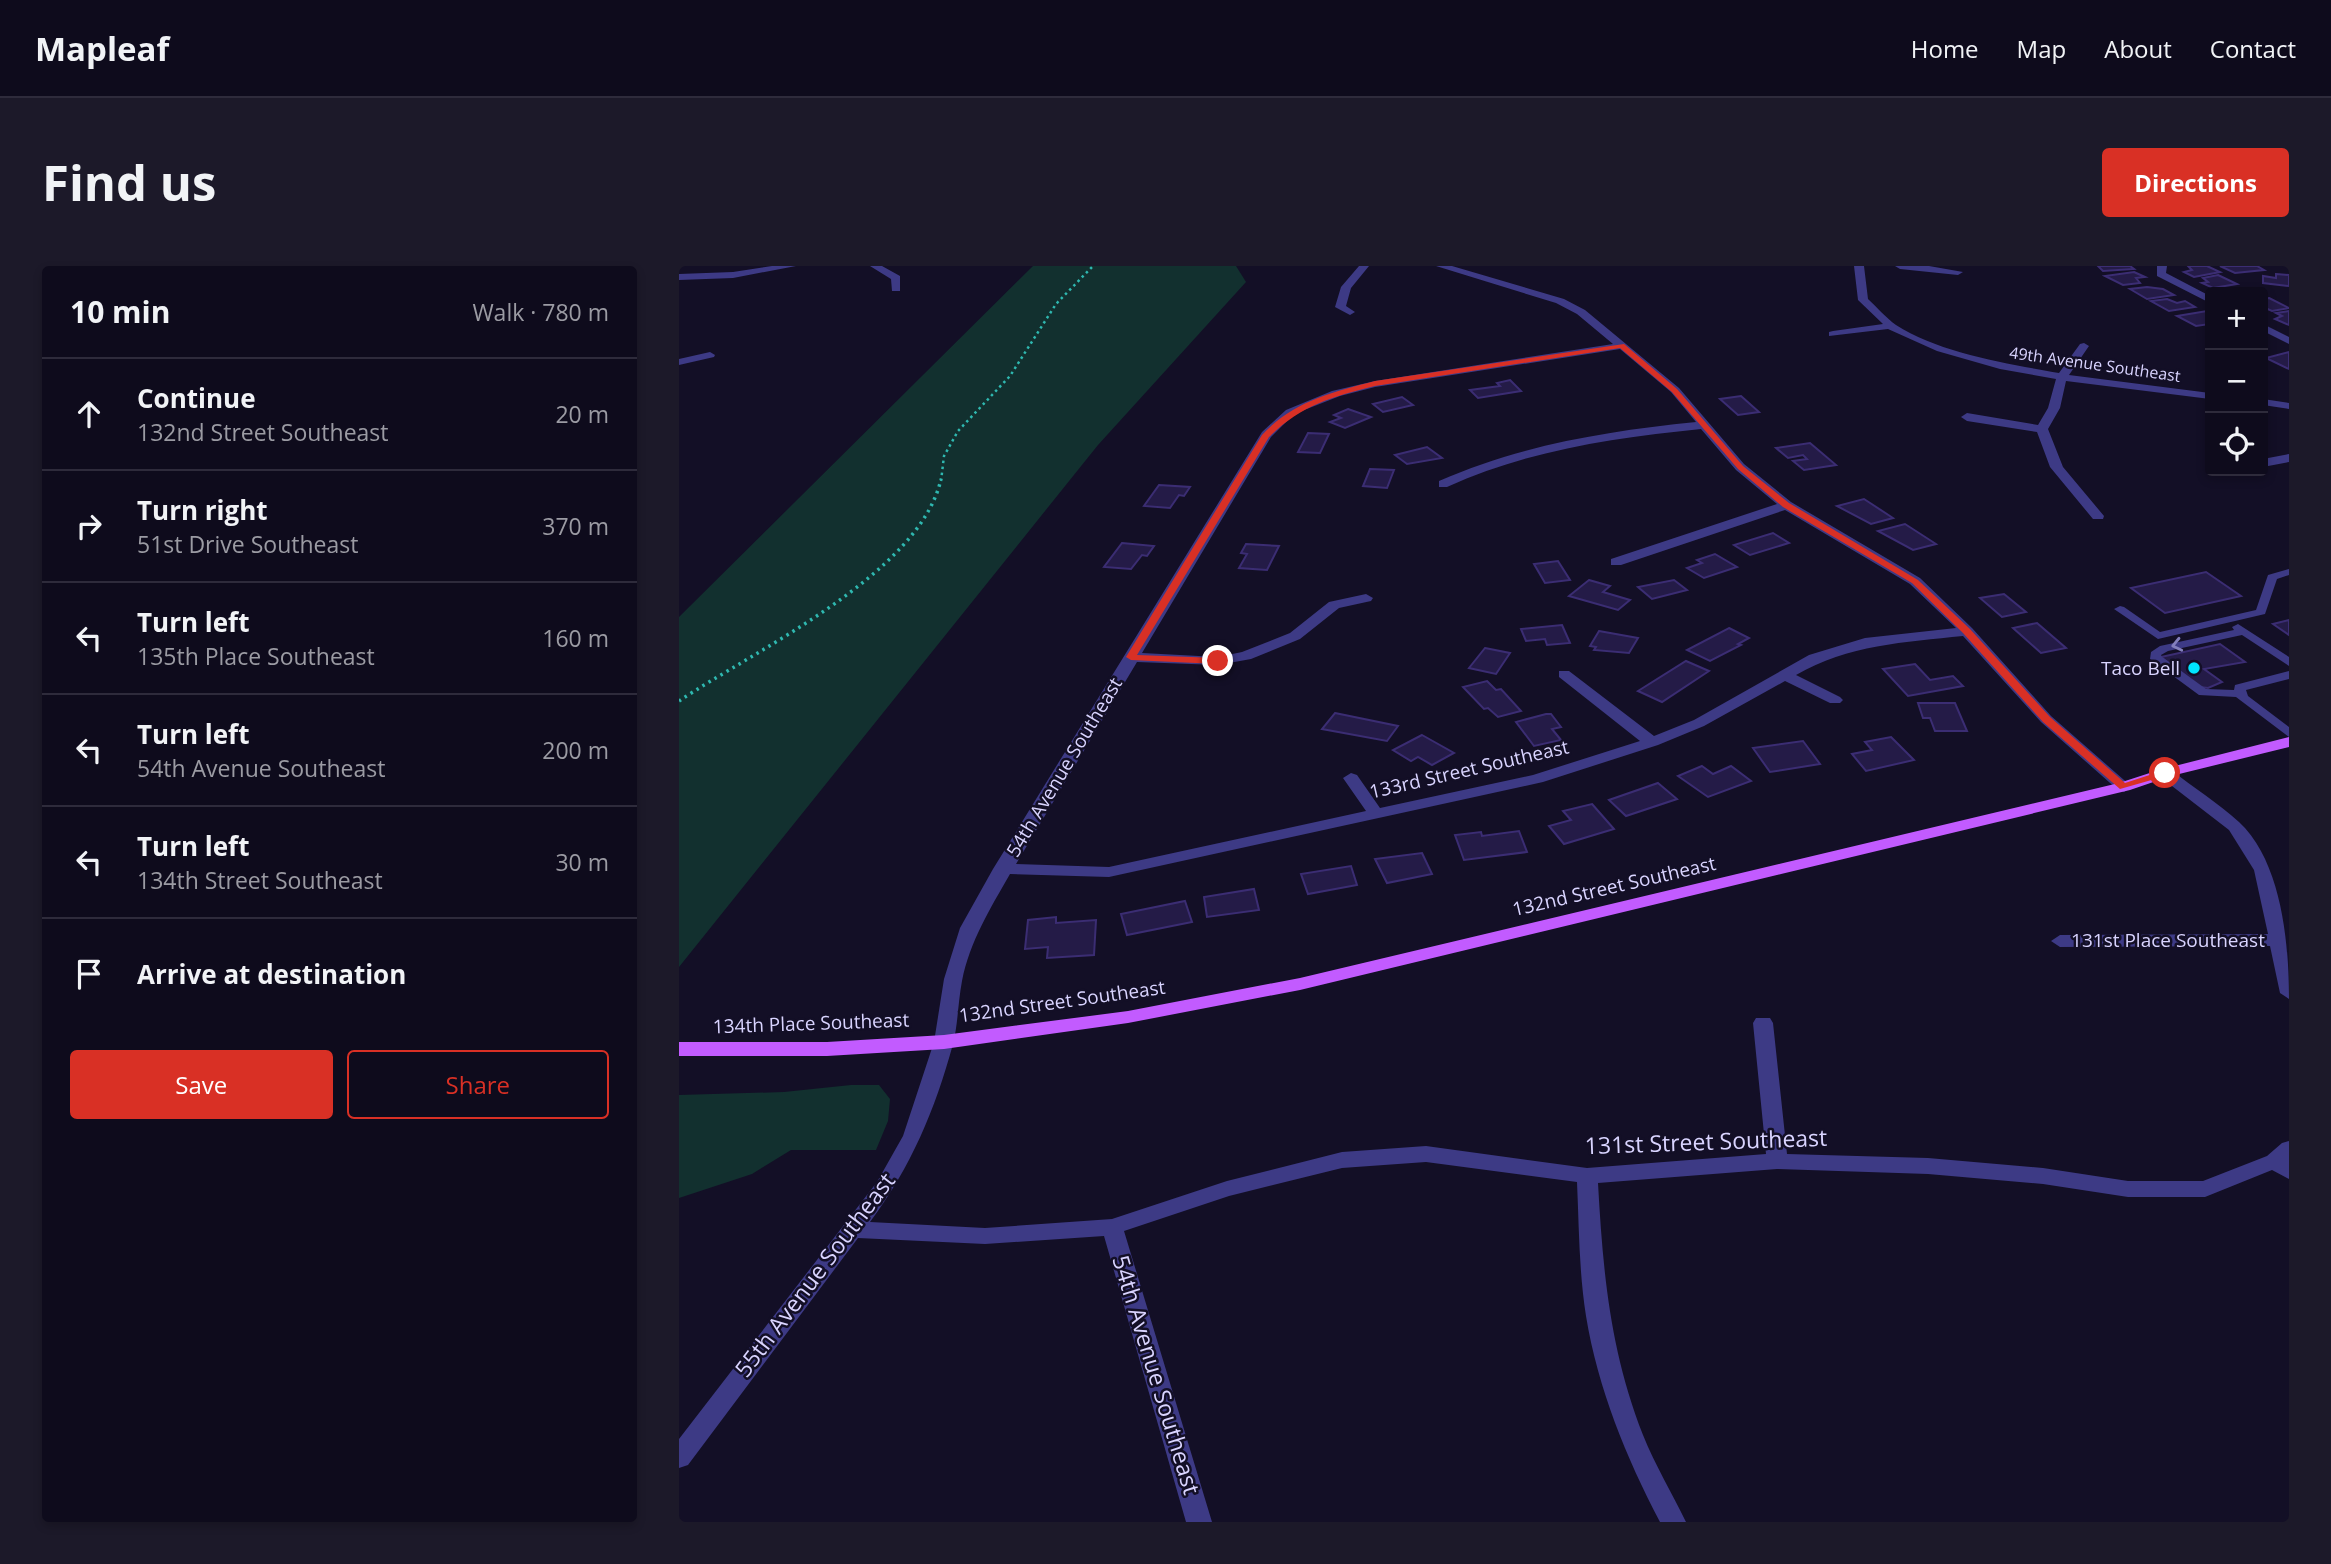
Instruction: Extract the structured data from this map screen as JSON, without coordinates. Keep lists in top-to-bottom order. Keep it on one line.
{"streets":{"main road":["132nd Street Southeast","134th Place Southeast"],"street":["49th Avenue Southeast","54th Avenue Southeast","133rd Street Southeast","131st Place Southeast","131st Street Southeast","55th Avenue Southeast"]},"crossings":[["54th Avenue Southeast","133rd Street Southeast"],["54th Avenue Southeast","132nd Street Southeast"],["54th Avenue Southeast","134th Place Southeast"],["54th Avenue Southeast","131st Street Southeast"],["54th Avenue Southeast","55th Avenue Southeast"],["132nd Street Southeast","134th Place Southeast"],["132nd Street Southeast","55th Avenue Southeast"],["134th Place Southeast","55th Avenue Southeast"],["131st Street Southeast","55th Avenue Southeast"]],"places":["Taco Bell"],"page":{"header":"Mapleaf","nav":["Home","Map","About","Contact"],"buttons":["Directions",["Save","Share"]],"title":"Find us","heading":["10 min","Walk · 780 m"],"map_buttons":["+","−"],"list":[["Continue","132nd Street Southeast","20 m"],["Turn right","51st Drive Southeast","370 m"],["Turn left","135th Place Southeast","160 m"],["Turn left","54th Avenue Southeast","200 m"],["Turn left","134th Street Southeast","30 m"],"Arrive at destination"]}}
